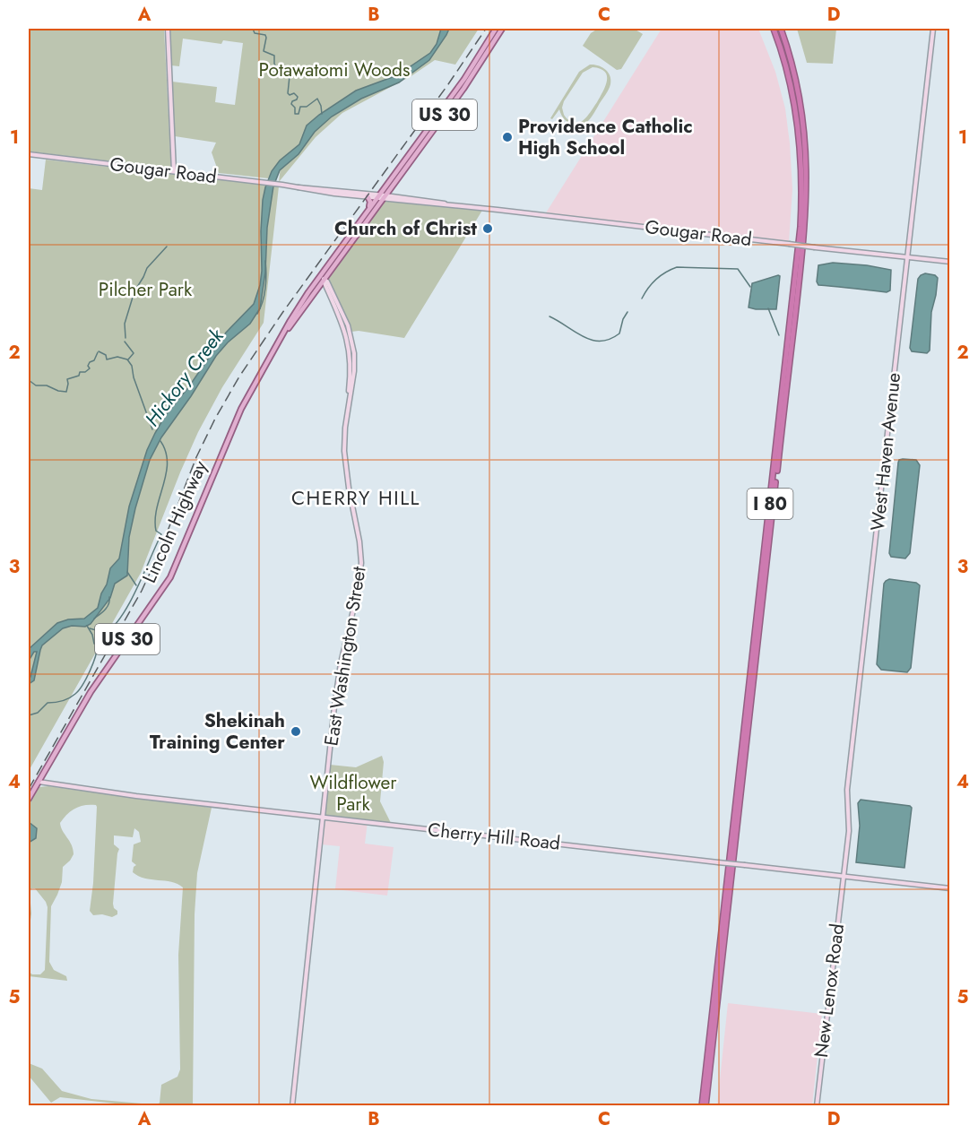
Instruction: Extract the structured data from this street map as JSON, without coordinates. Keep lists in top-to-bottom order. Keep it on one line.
{"streets":{"highway":["I 80"],"main road":["US 30","Lincoln Highway"],"street":["Gougar Road","West Haven Avenue","East Washington Street","Cherry Hill Road","New Lenox Road"]},"crossings":[["US 30","Gougar Road"],["US 30","Lincoln Highway"],["Gougar Road","West Haven Avenue"],["Gougar Road","Lincoln Highway"],["West Haven Avenue","Cherry Hill Road"],["West Haven Avenue","New Lenox Road"],["Lincoln Highway","East Washington Street"],["Lincoln Highway","Cherry Hill Road"],["East Washington Street","Cherry Hill Road"],["Cherry Hill Road","New Lenox Road"]],"districts":["CHERRY HILL"],"water":["Hickory Creek"],"parks":["Potawatomi Woods","Pilcher Park","Wildflower Park"],"places":["Providence Catholic High School","Church of Christ","Shekinah Training Center"],"grid":{"columns":["A","B","C","D"],"rows":["1","2","3","4","5"]}}
